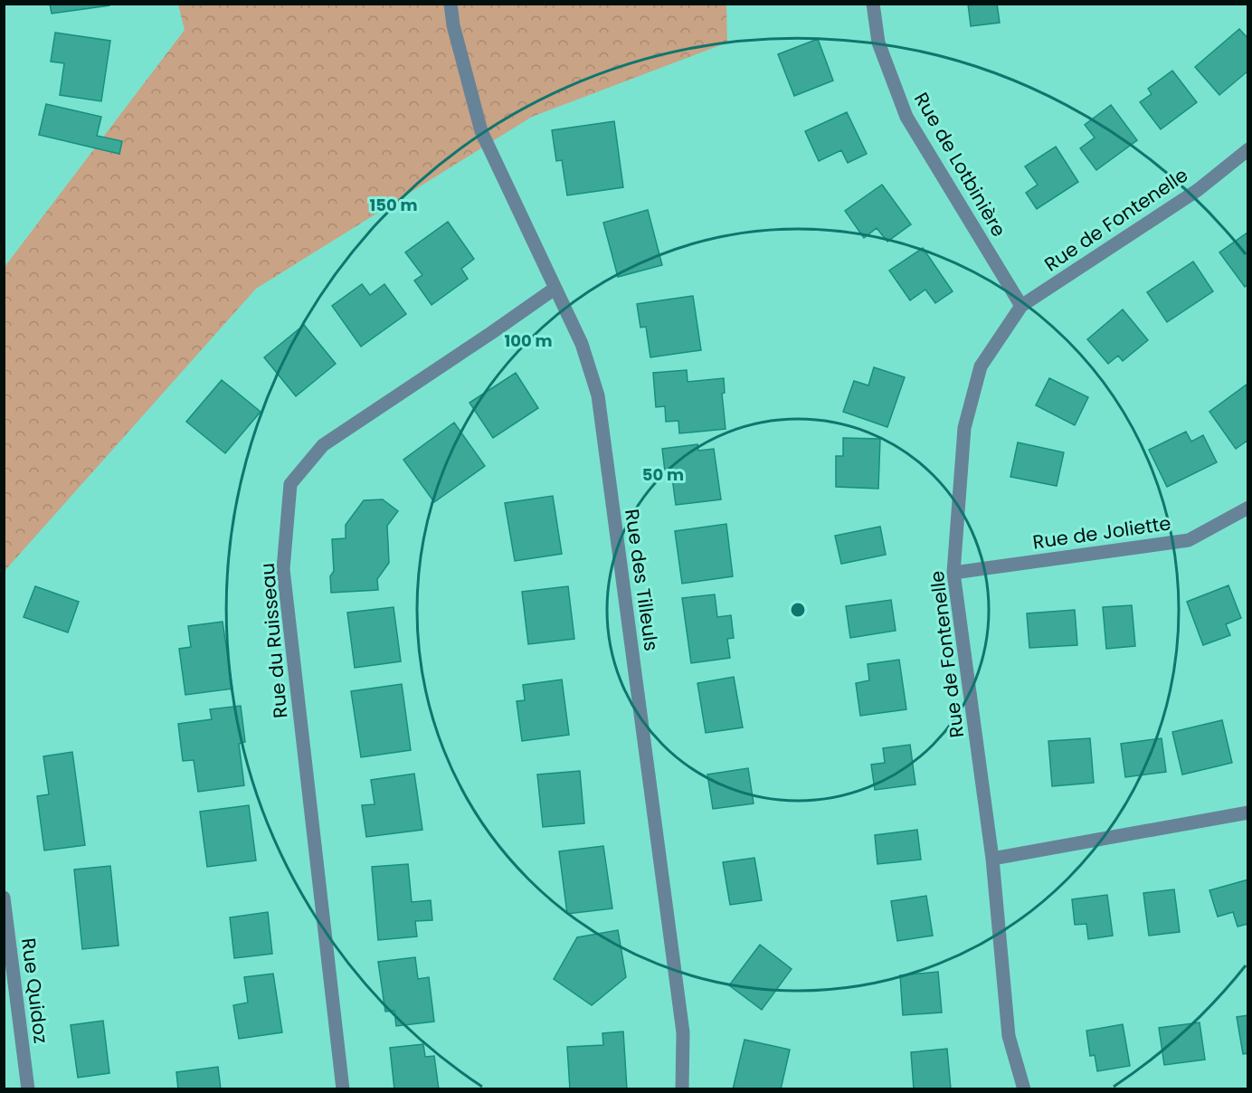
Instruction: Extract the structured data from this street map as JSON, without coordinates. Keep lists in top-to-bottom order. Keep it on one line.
{"streets":{"street":["Rue de Lotbinière","Rue de Fontenelle","Rue de Joliette","Rue des Tilleuls","Rue du Ruisseau","Rue Quidoz"]},"crossings":[["Rue de Lotbinière","Rue de Fontenelle"],["Rue de Fontenelle","Rue de Joliette"],["Rue des Tilleuls","Rue du Ruisseau"]],"rings":["150 m","100 m","50 m"]}
